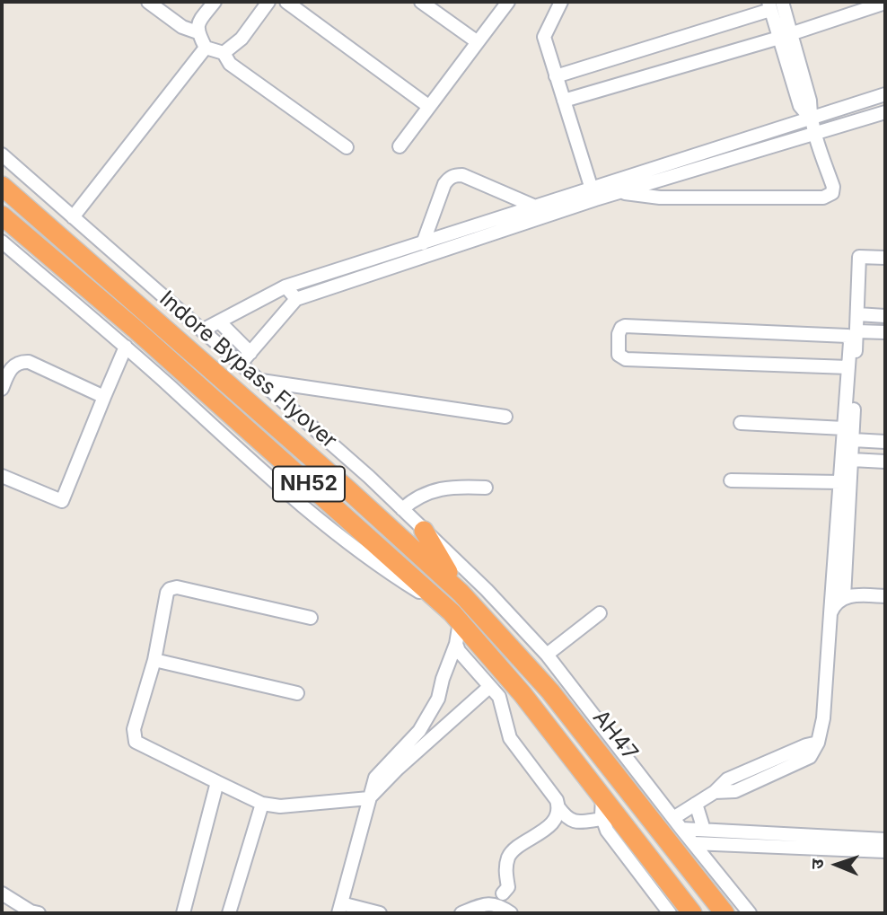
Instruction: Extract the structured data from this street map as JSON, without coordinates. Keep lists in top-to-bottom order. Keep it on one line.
{"streets":{"highway":["Indore Bypass Flyover","NH52","AH47"]},"crossings":[["Indore Bypass Flyover","NH52"],["Indore Bypass Flyover","AH47"]],"north":"left"}
